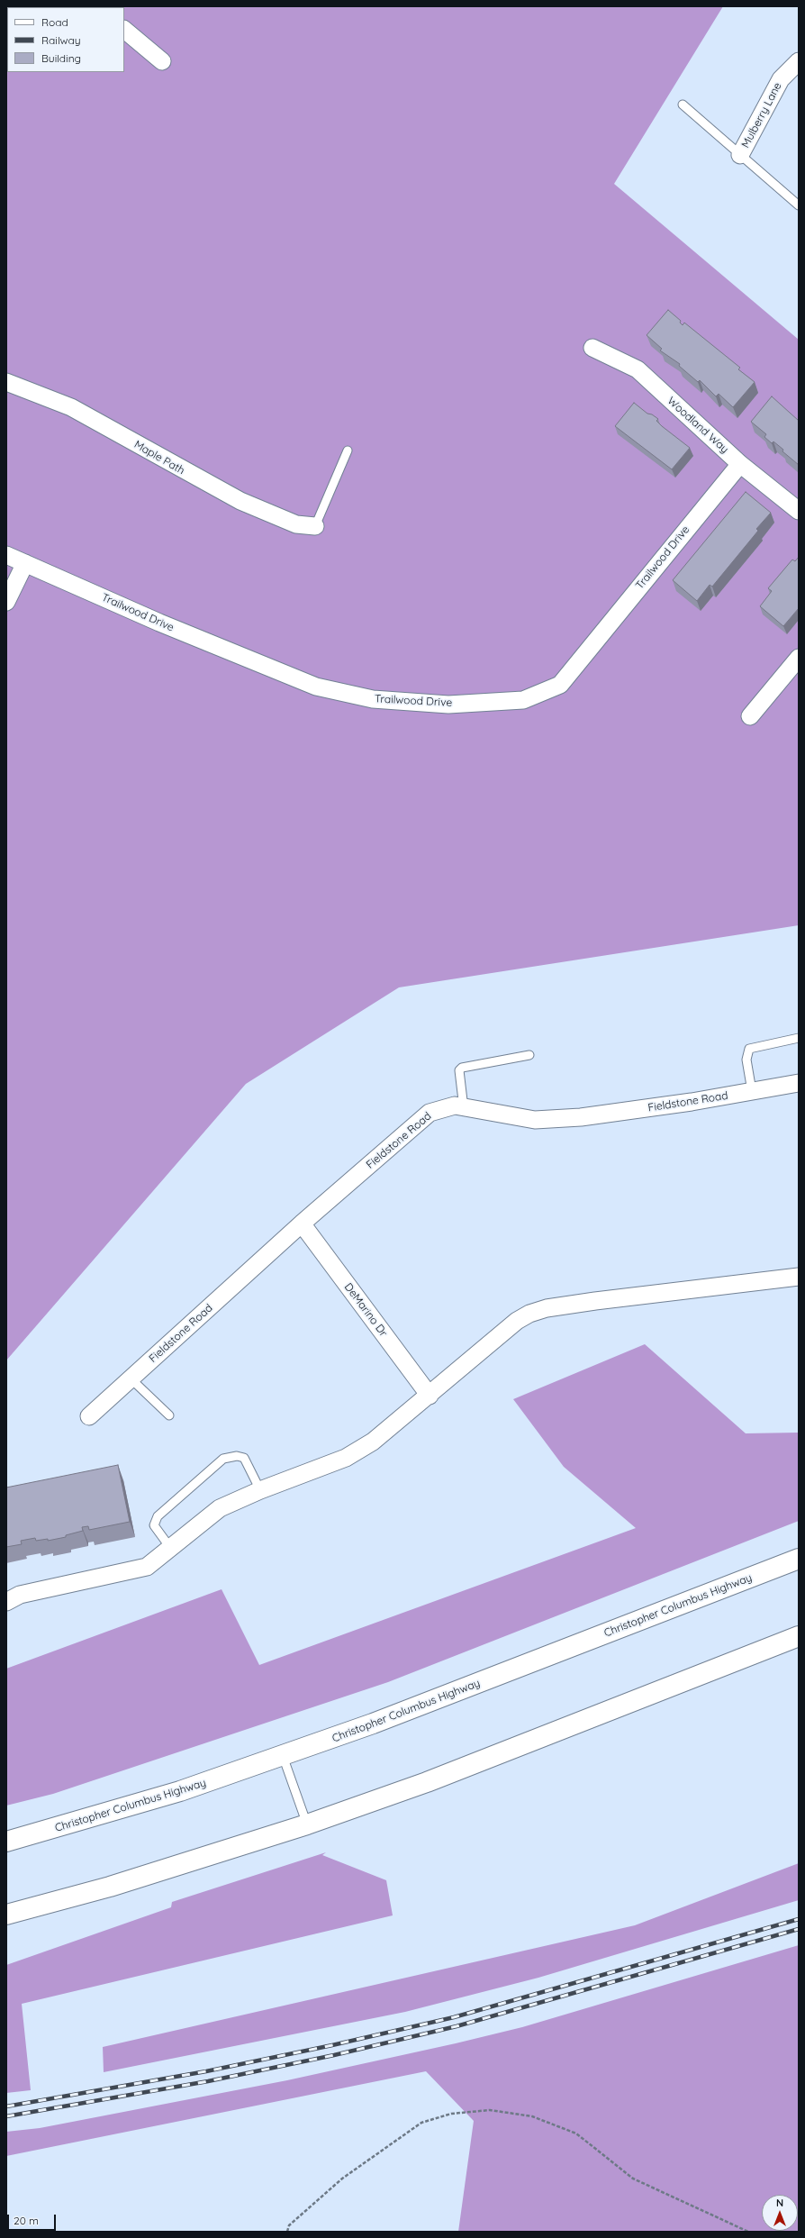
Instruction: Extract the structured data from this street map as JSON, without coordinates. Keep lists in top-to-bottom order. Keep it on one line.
{"streets":{"highway":["Christopher Columbus Highway"],"street":["Mulberry Lane","Woodland Way","Maple Path","Trailwood Drive","Fieldstone Road","DeMarino Dr"]},"crossings":[["Woodland Way","Trailwood Drive"],["Fieldstone Road","DeMarino Dr"]],"legend":["Road","Railway","Building"],"scale_bar":"20 m","north":"top"}
